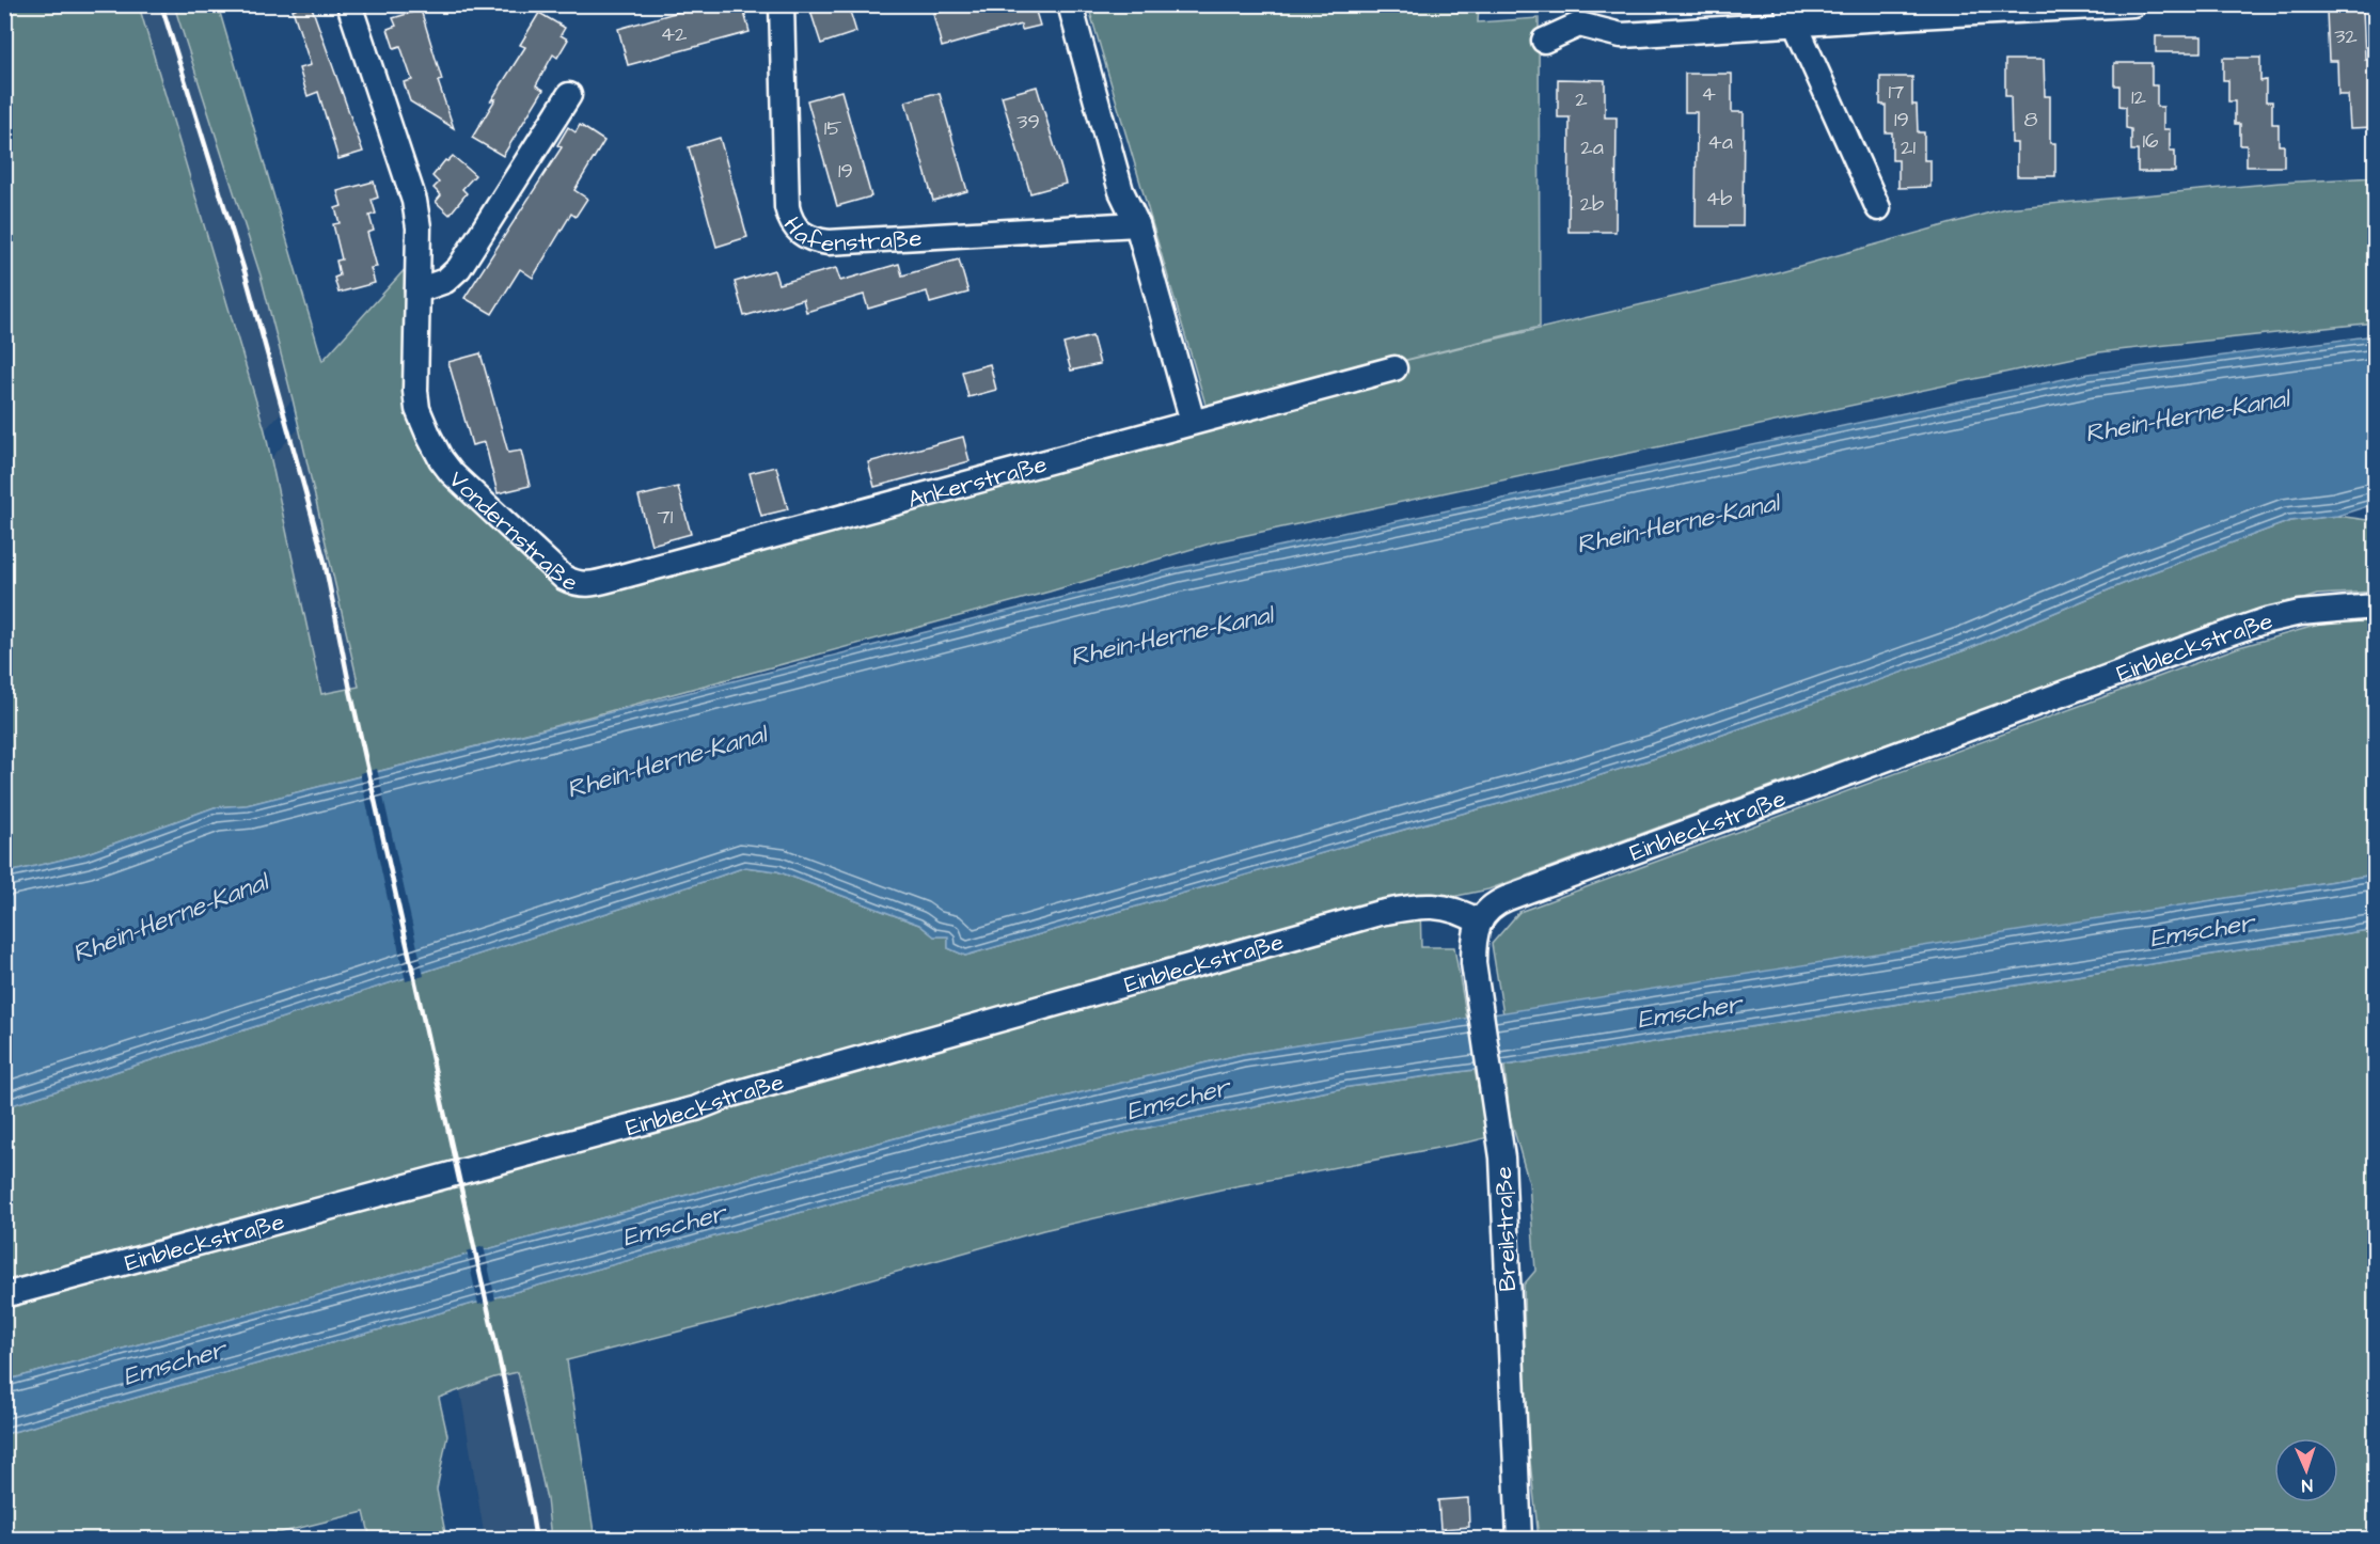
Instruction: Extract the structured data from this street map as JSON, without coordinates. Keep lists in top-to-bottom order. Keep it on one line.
{"streets":{"street":["Hafenstraße","Ankerstraße","Vondernstraße","Einbleckstraße","Breilstraße"]},"crossings":[["Ankerstraße","Vondernstraße"],["Einbleckstraße","Breilstraße"]],"water":["Rhein-Herne-Kanal","Emscher"],"house_numbers":["42","32","17","4","12","2","19","8","39","15","16","4a","2a","21","19","4b","2b","71"],"north":"bottom"}
